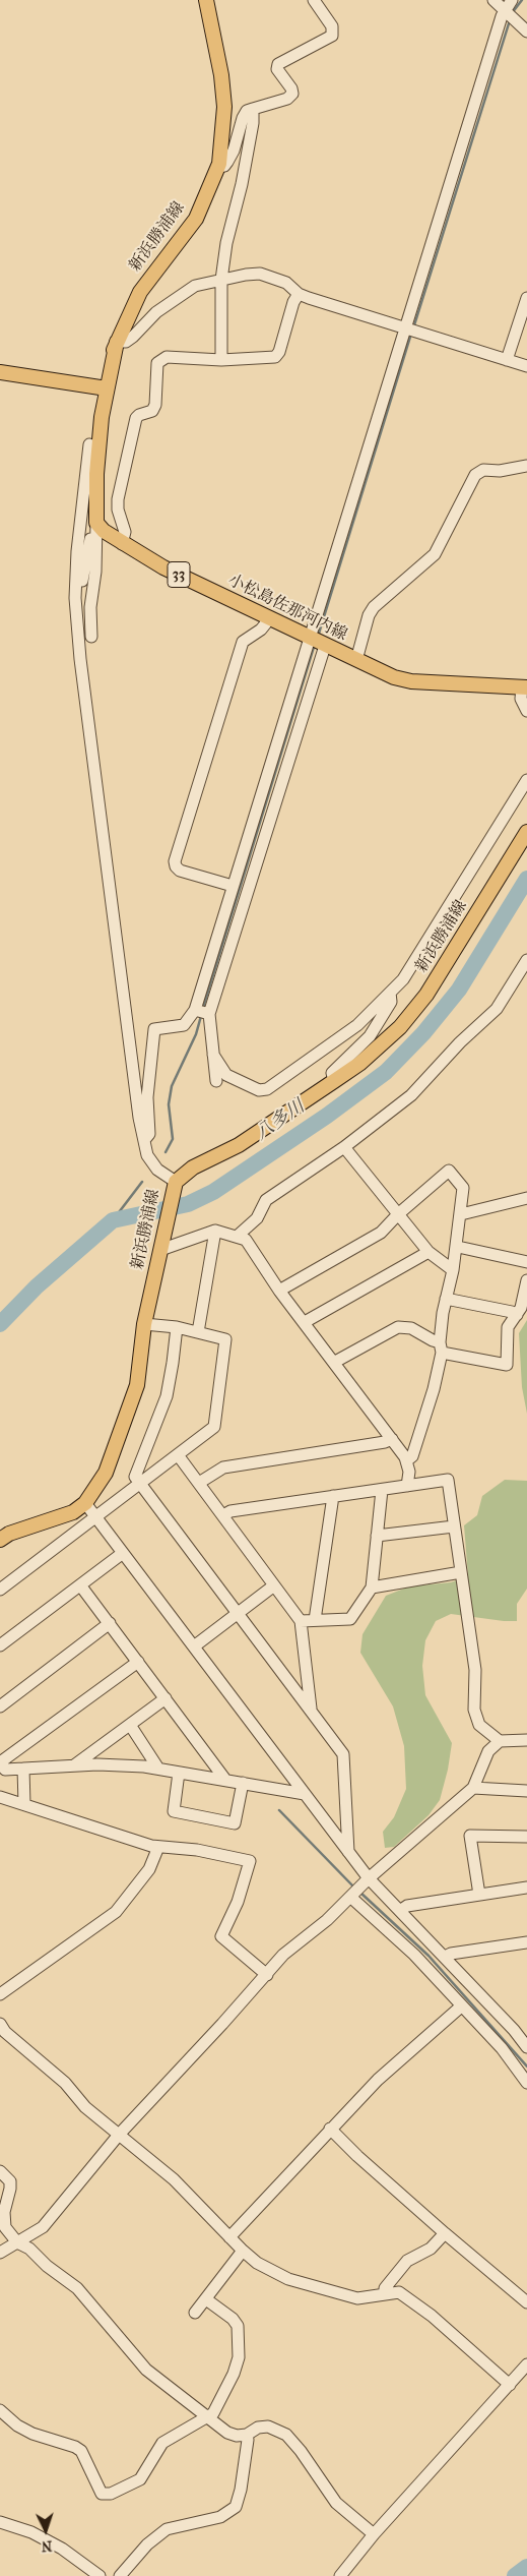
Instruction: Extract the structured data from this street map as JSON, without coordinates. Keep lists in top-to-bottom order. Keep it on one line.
{"streets":{"main road":["新浜勝浦線","33","小松島佐那河内線"]},"water":["八多川"],"north":"bottom"}
